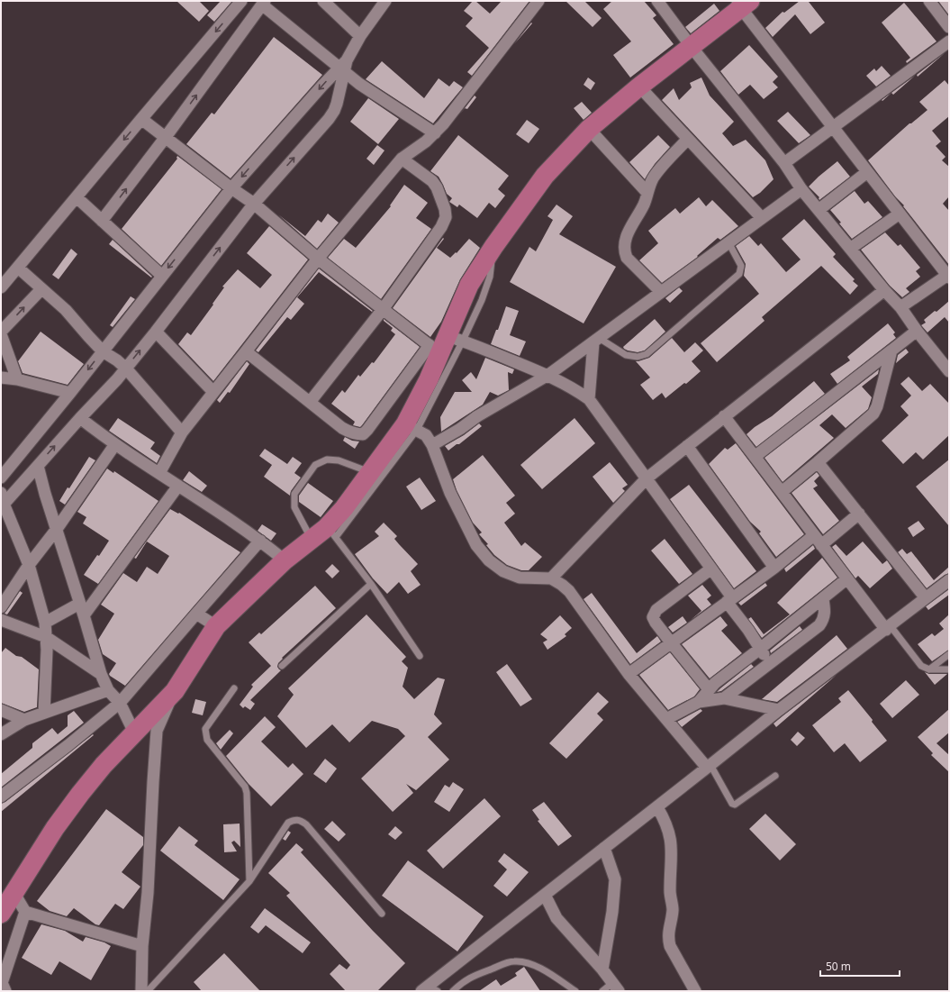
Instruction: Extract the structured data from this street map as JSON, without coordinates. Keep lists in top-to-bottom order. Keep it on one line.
{"scale_bar":"50 m"}
